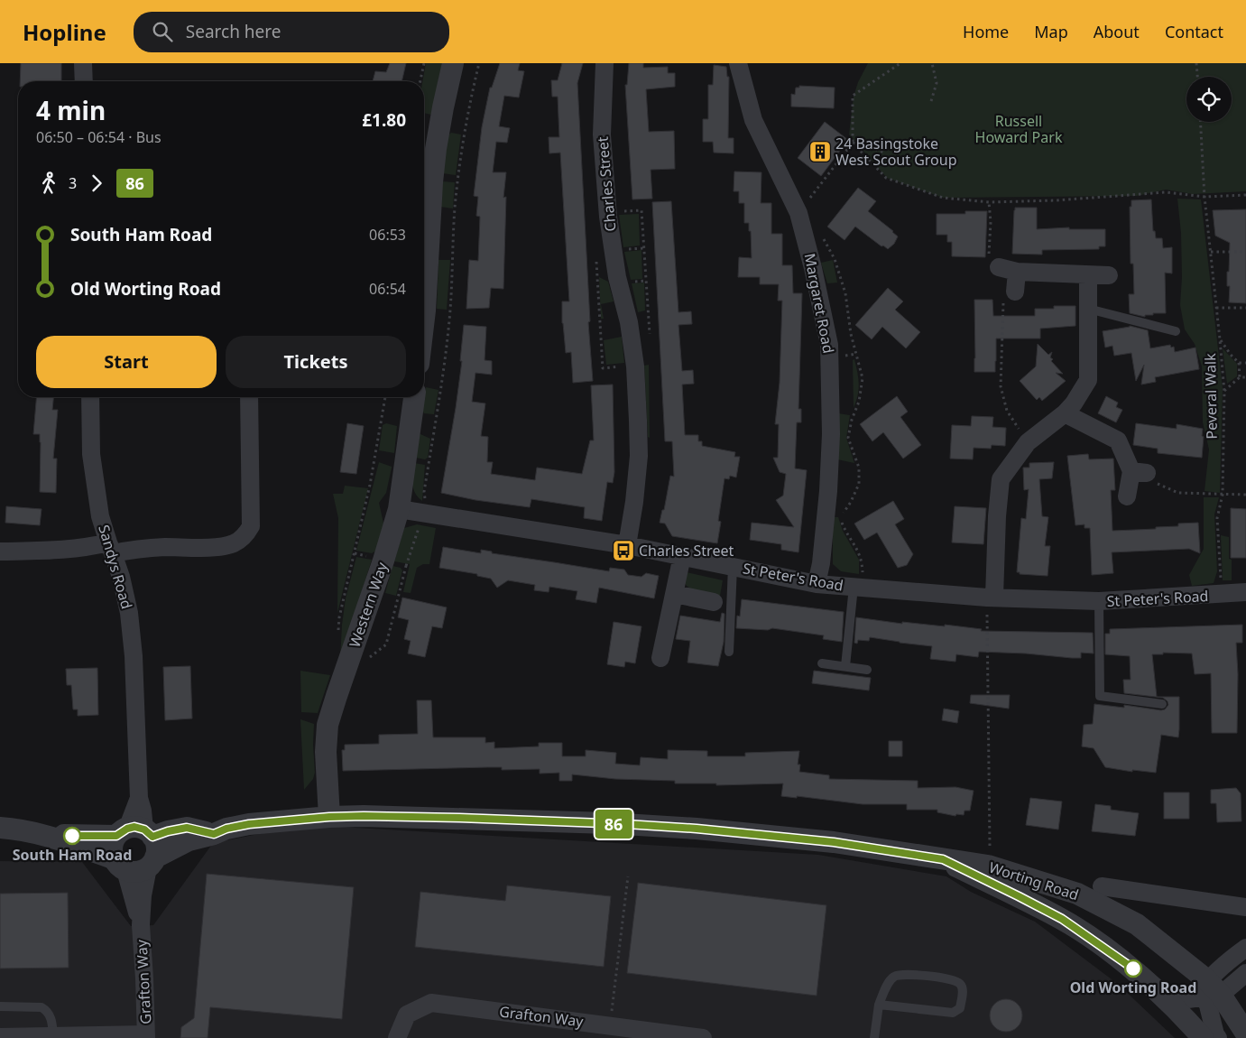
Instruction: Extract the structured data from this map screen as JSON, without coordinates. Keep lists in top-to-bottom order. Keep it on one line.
{"streets":{"street":["Charles Street","Margaret Road","Sandys Road","St Peter's Road","Western Way","Worting Road","Grafton Way"],"path":["Peveral Walk"]},"crossings":[["Charles Street","St Peter's Road"],["Margaret Road","St Peter's Road"],["Peveral Walk","St Peter's Road"],["Sandys Road","Worting Road"],["Sandys Road","Grafton Way"],["St Peter's Road","Western Way"],["Western Way","Worting Road"],["Worting Road","Grafton Way"]],"parks":["Russell Howard Park"],"places":{"building":["24 Basingstoke West Scout Group"],"bus stop":["Charles Street"],"other":["South Ham Road","Old Worting Road"]},"lines":["bus line 86"],"page":{"header":"Hopline","search":"Search here","nav":["Home","Map","About","Contact"],"on_map":"86","heading":["4 min","06:50 – 06:54 · Bus","£1.80"],"legs":["3","86"],"list":[{"name":"South Ham Road","value":"06:53"},{"name":"Old Worting Road","value":"06:54"}],"buttons":["Start","Tickets"]}}
